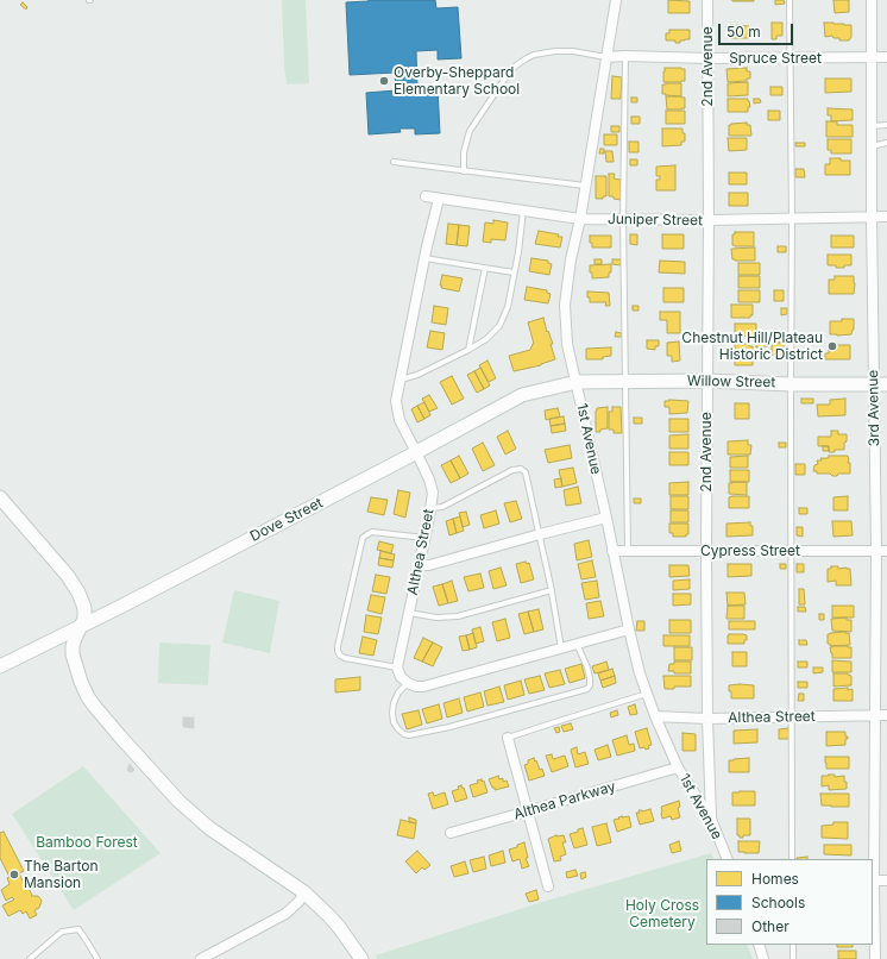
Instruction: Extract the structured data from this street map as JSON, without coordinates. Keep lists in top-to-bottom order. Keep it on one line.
{"streets":{"street":["Spruce Street","2nd Avenue","Juniper Street","Willow Street","3rd Avenue","1st Avenue","Dove Street","Cypress Street","Althea Street","Althea Parkway"]},"crossings":[["Spruce Street","2nd Avenue"],["Spruce Street","3rd Avenue"],["Spruce Street","1st Avenue"],["2nd Avenue","Juniper Street"],["2nd Avenue","Willow Street"],["2nd Avenue","1st Avenue"],["2nd Avenue","Cypress Street"],["2nd Avenue","Althea Street"],["Juniper Street","3rd Avenue"],["Juniper Street","1st Avenue"],["Juniper Street","Althea Street"],["Willow Street","3rd Avenue"],["Willow Street","1st Avenue"],["Willow Street","Dove Street"],["3rd Avenue","Cypress Street"],["3rd Avenue","Althea Street"],["1st Avenue","Dove Street"],["1st Avenue","Cypress Street"],["1st Avenue","Althea Street"],["1st Avenue","Althea Parkway"],["Dove Street","Althea Street"]],"parks":["Bamboo Forest","Holy Cross Cemetery"],"places":["Overby-Sheppard Elementary School","Chestnut Hill/Plateau Historic District","The Barton Mansion"],"legend":["Homes","Schools","Other"],"scale_bar":"50 m"}
